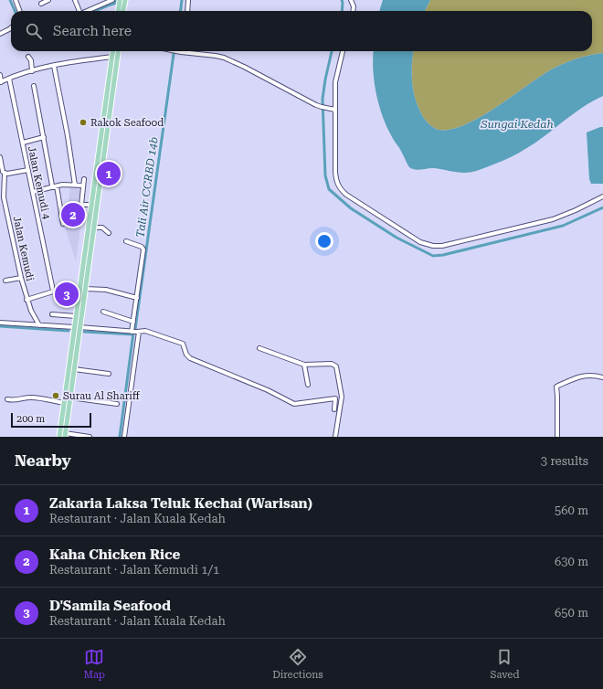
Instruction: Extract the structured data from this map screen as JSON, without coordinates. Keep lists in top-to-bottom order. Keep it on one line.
{"streets":{"street":["Jalan Kemudi 4","Jalan Kemudi"]},"water":["Sungai Kedah","Tali Air CCRBD 14b"],"places":["Rakok Seafood","Surau Al Shariff"],"scale_bar":"200 m","page":{"search":"Search here","pins":["1","2","3"],"scale":"200 m","heading":["Nearby","3 results"],"list":[{"mark":"1","name":"Zakaria Laksa Teluk Kechai (Warisan)","note":"Restaurant · Jalan Kuala Kedah","value":"560 m"},{"mark":"2","name":"Kaha Chicken Rice","note":"Restaurant · Jalan Kemudi 1/1","value":"630 m"},{"mark":"3","name":"D'Samila Seafood","note":"Restaurant · Jalan Kuala Kedah","value":"650 m"}],"nav":["Map","Directions","Saved"]}}
